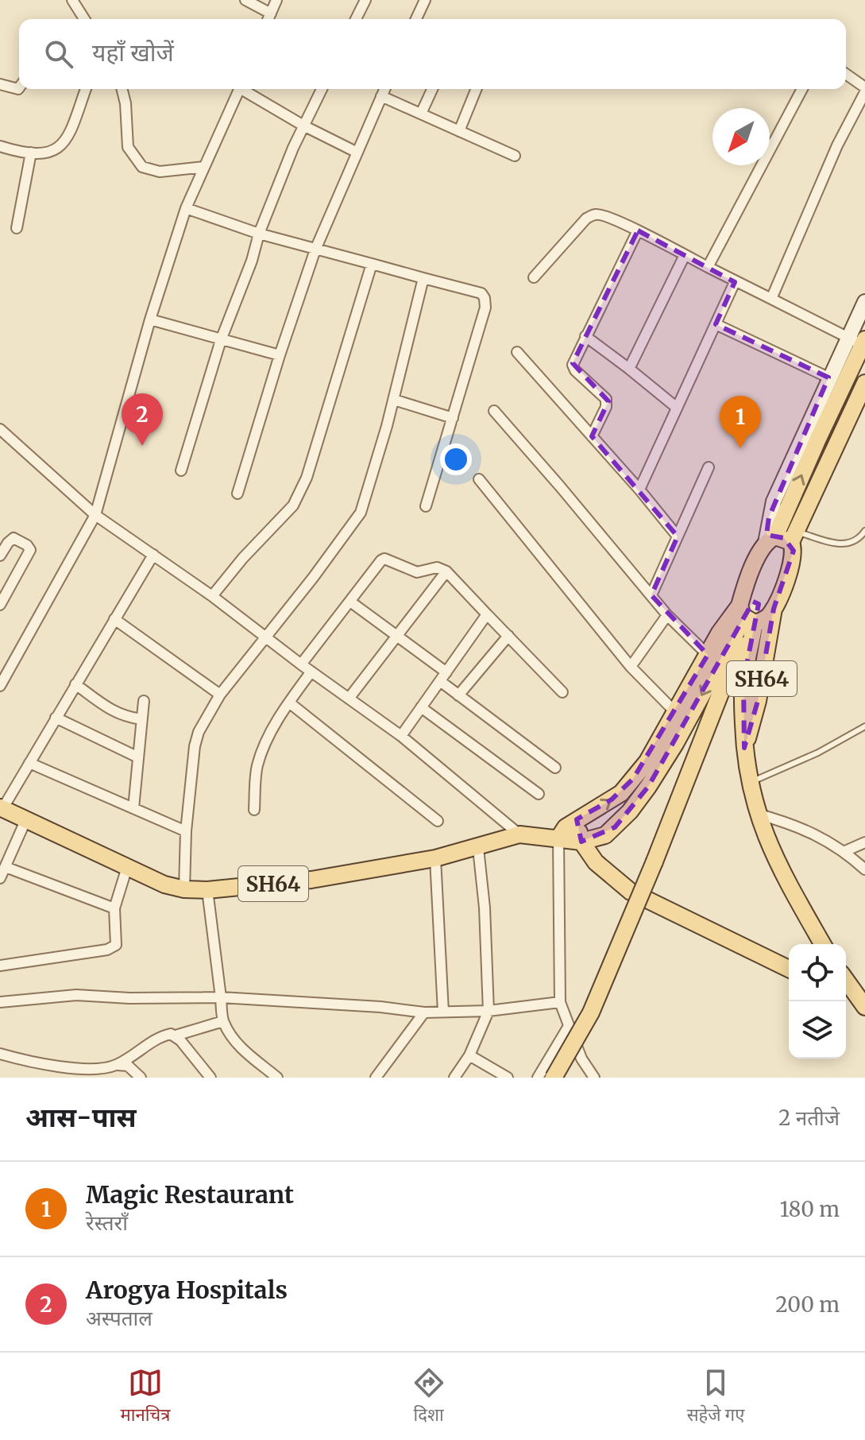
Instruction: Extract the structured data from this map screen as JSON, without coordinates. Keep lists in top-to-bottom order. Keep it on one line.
{"streets":{"main road":["SH64"]},"north":"bottom left","page":{"search":"यहाँ खोजें","pins":["2","1"],"heading":["आस-पास","2 नतीजे"],"list":[{"mark":"1","name":"Magic Restaurant","note":"रेस्तराँ","value":"180 m"},{"mark":"2","name":"Arogya Hospitals","note":"अस्पताल","value":"200 m"}],"nav":["मानचित्र","दिशा","सहेजे गए"]}}
